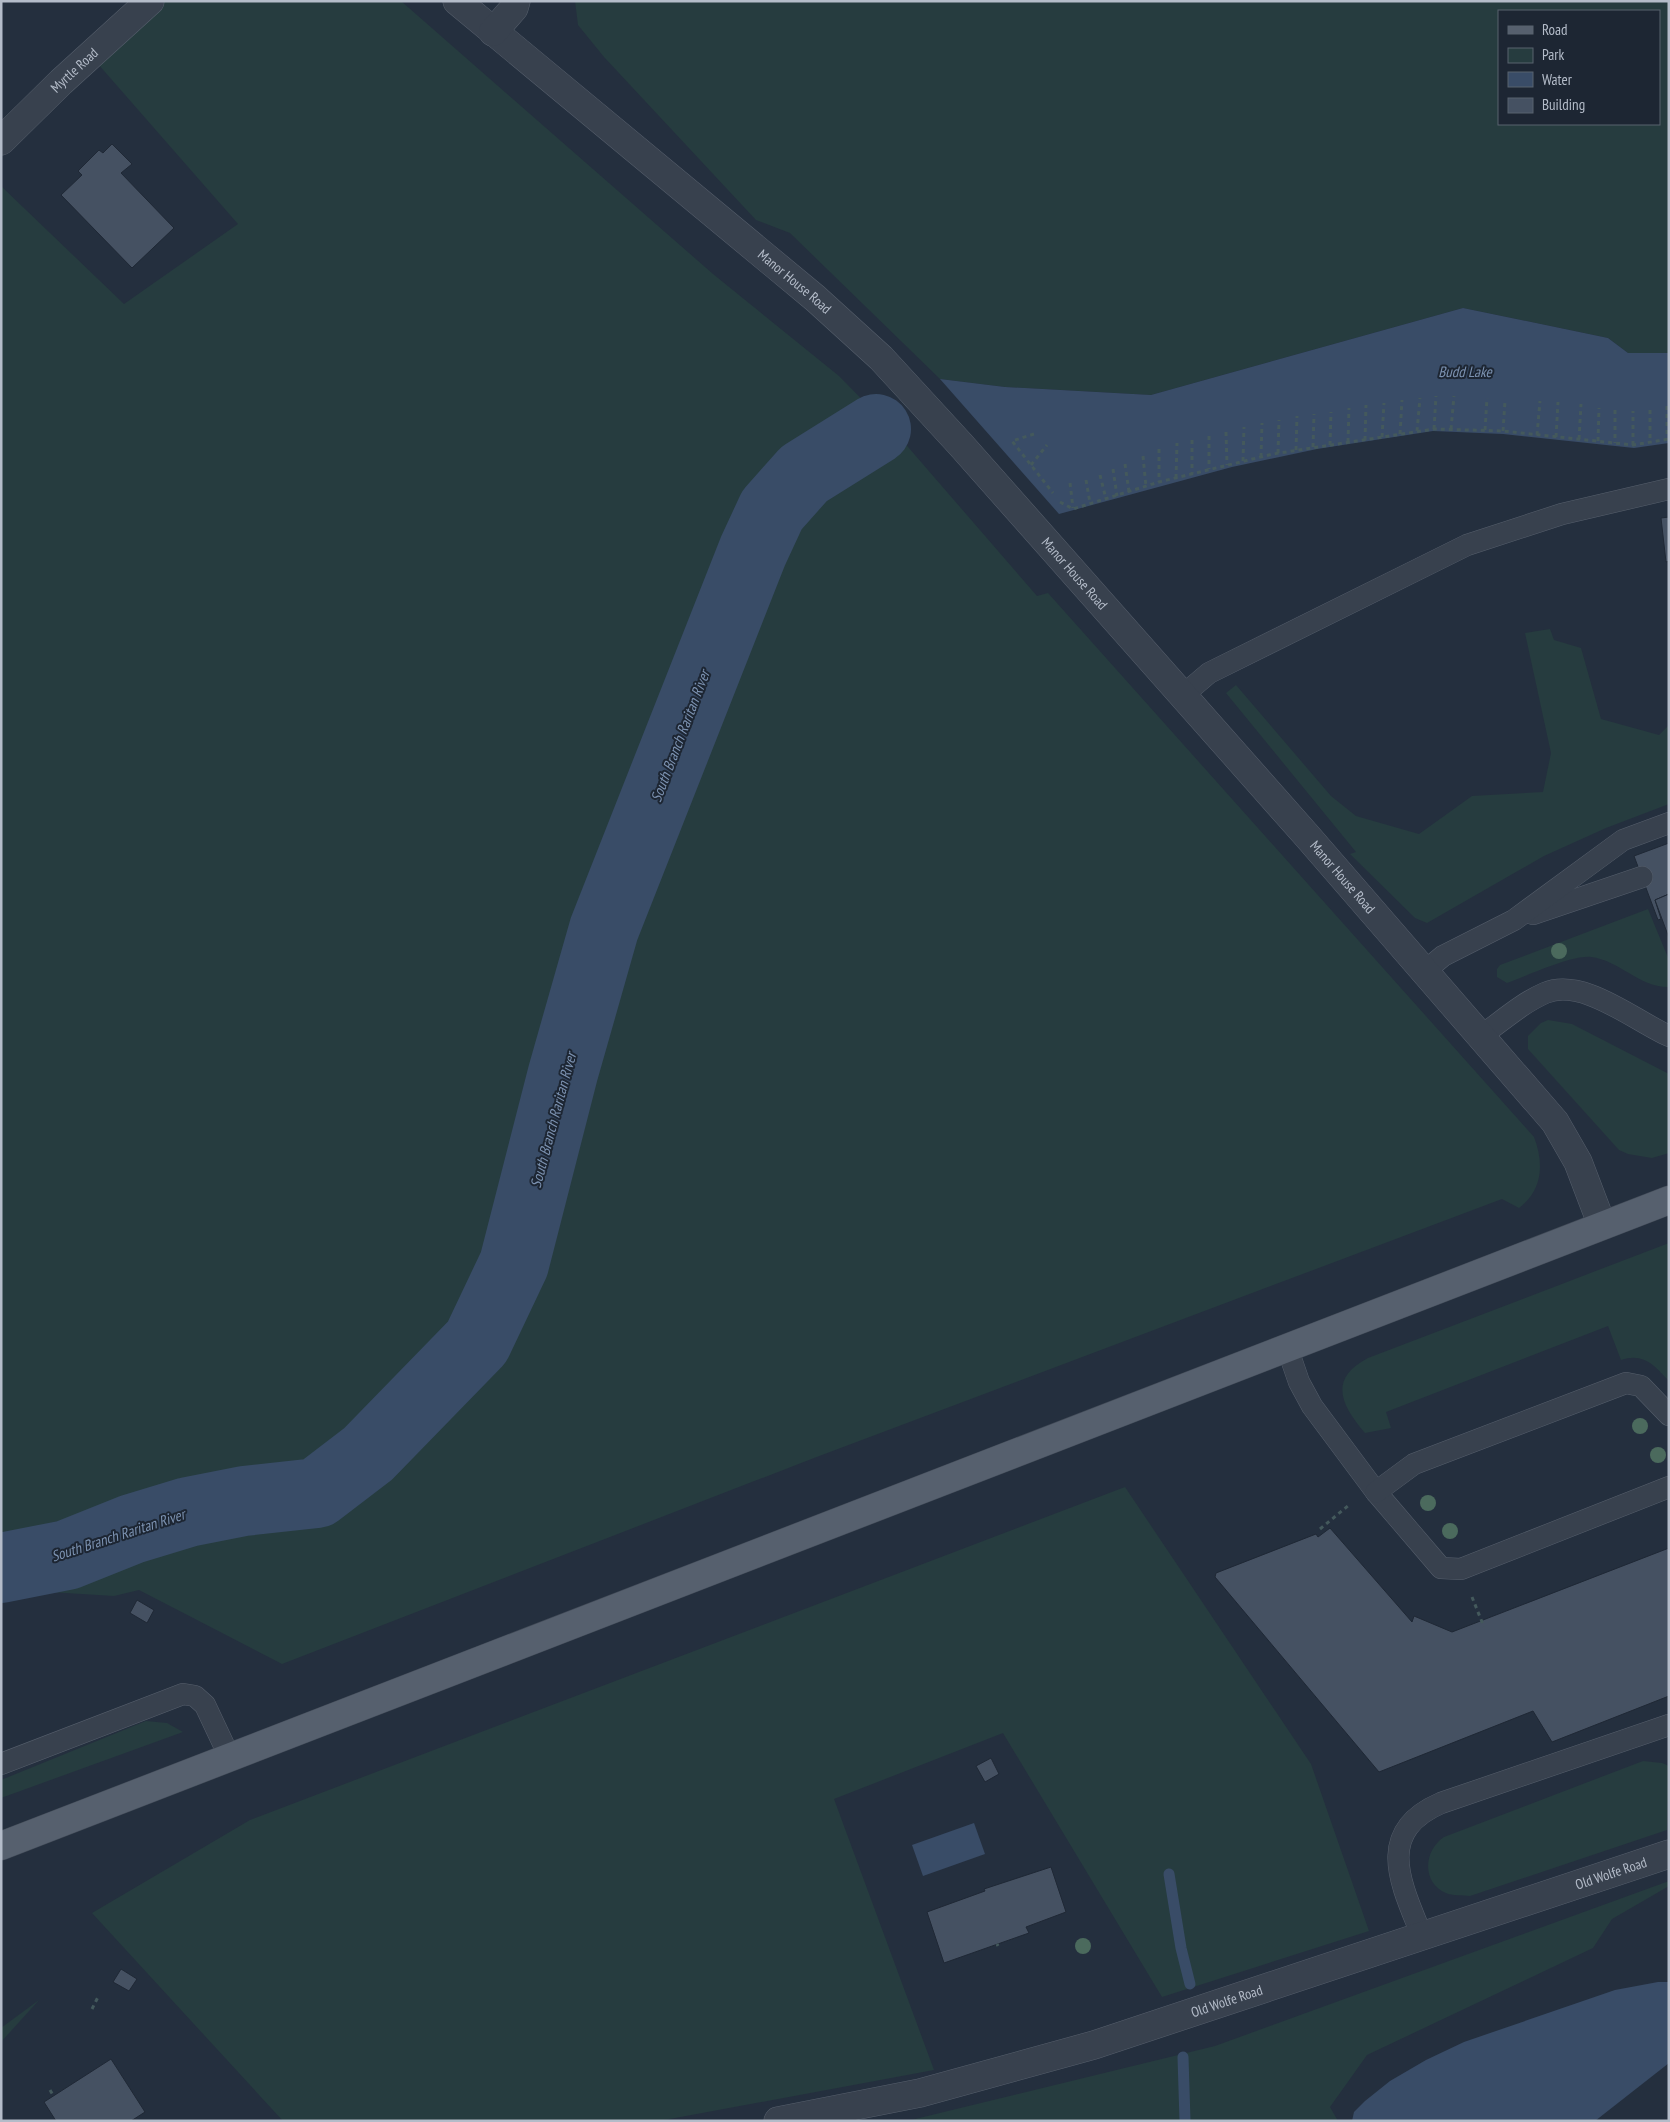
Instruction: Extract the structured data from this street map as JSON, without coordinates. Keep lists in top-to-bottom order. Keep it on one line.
{"streets":{"street":["Myrtle Road","Manor House Road","Old Wolfe Road"]},"water":["Budd Lake","South Branch Raritan River"],"legend":["Road","Park","Water","Building"]}
